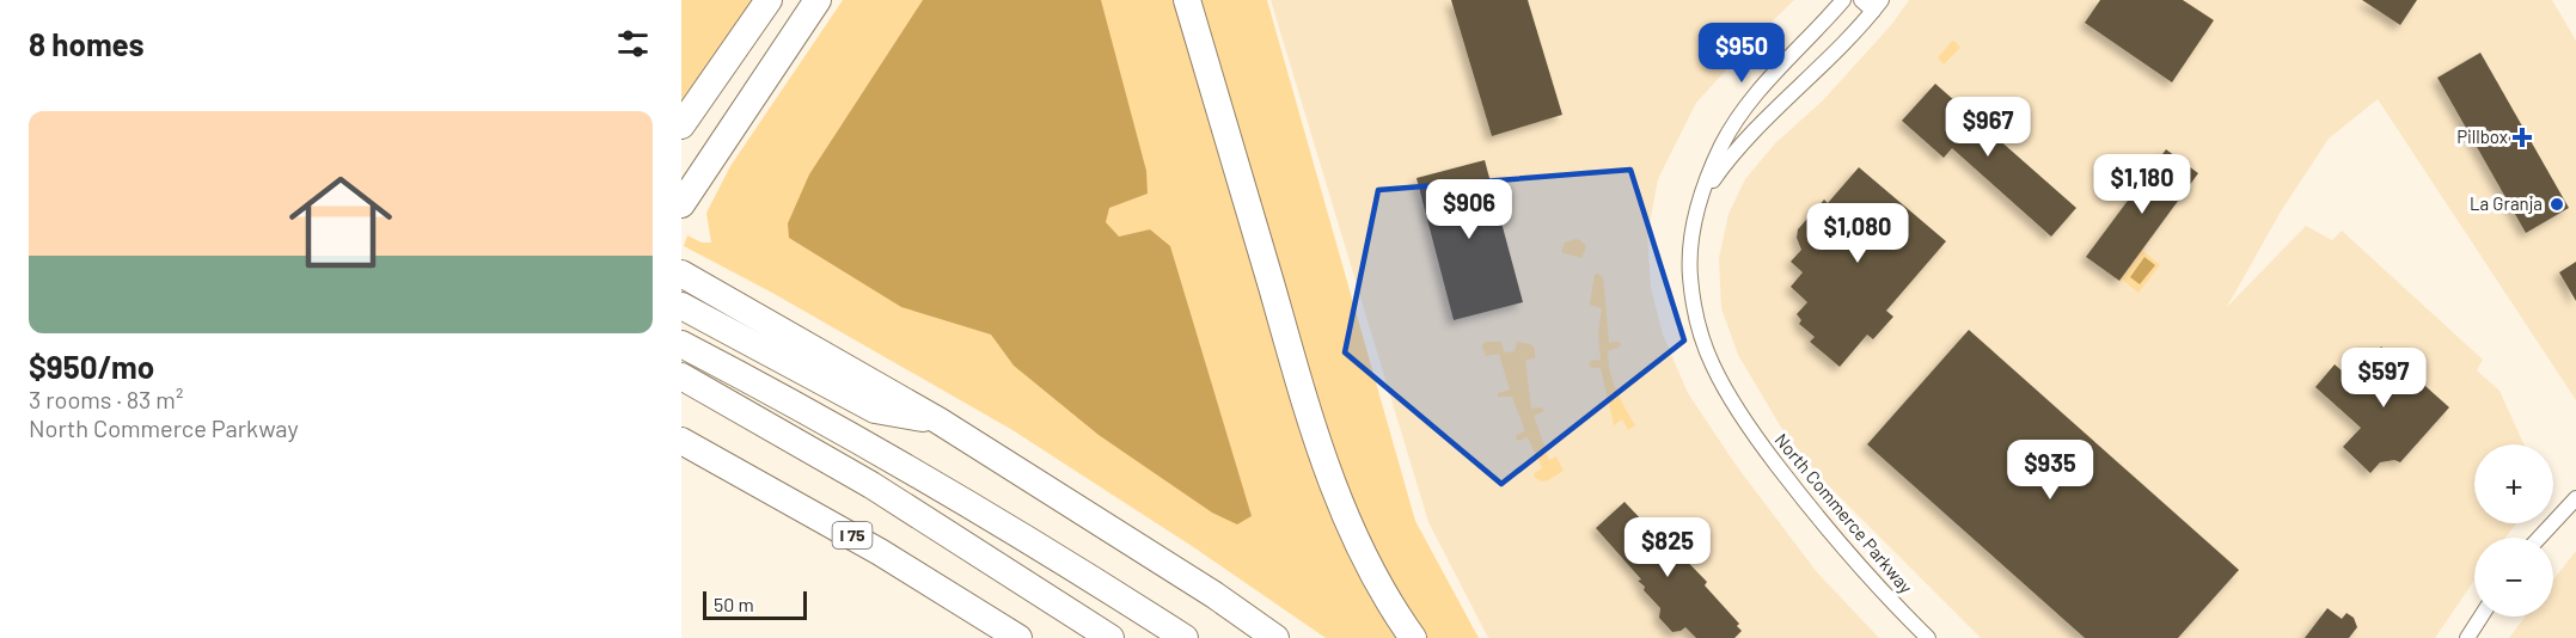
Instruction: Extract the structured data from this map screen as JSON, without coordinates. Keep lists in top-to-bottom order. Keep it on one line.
{"streets":{"highway":["I 75"],"street":["North Commerce Parkway"]},"places":{"health":["Pillbox"],"other":["La Granja"]},"scale_bar":"50 m","page":{"heading":"8 homes","price":["$950","$967","$1,180","$906","$1,080","$597","$935","$825"],"list":[{"name":"$950/mo","note":"3 rooms · 83 m² · North Commerce Parkway"}],"map_buttons":["+","−"],"scale":"50 m"}}
